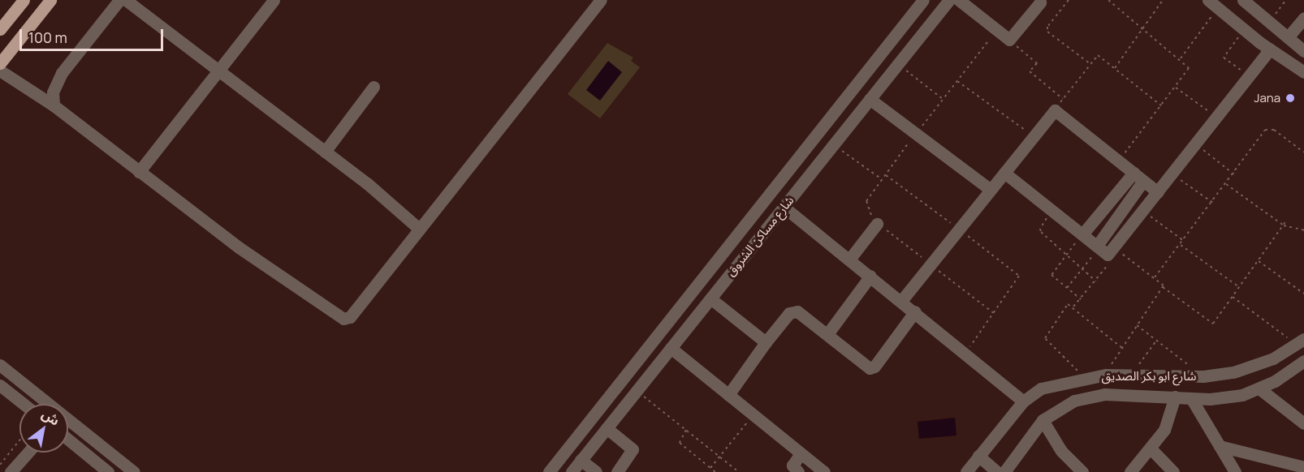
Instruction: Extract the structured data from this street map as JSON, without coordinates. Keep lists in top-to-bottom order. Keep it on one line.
{"streets":{"street":["شارع مساكن الشروق","شارع ابو بكر الصديق"]},"places":["Jana"],"scale_bar":"100 m","north":"top right"}
